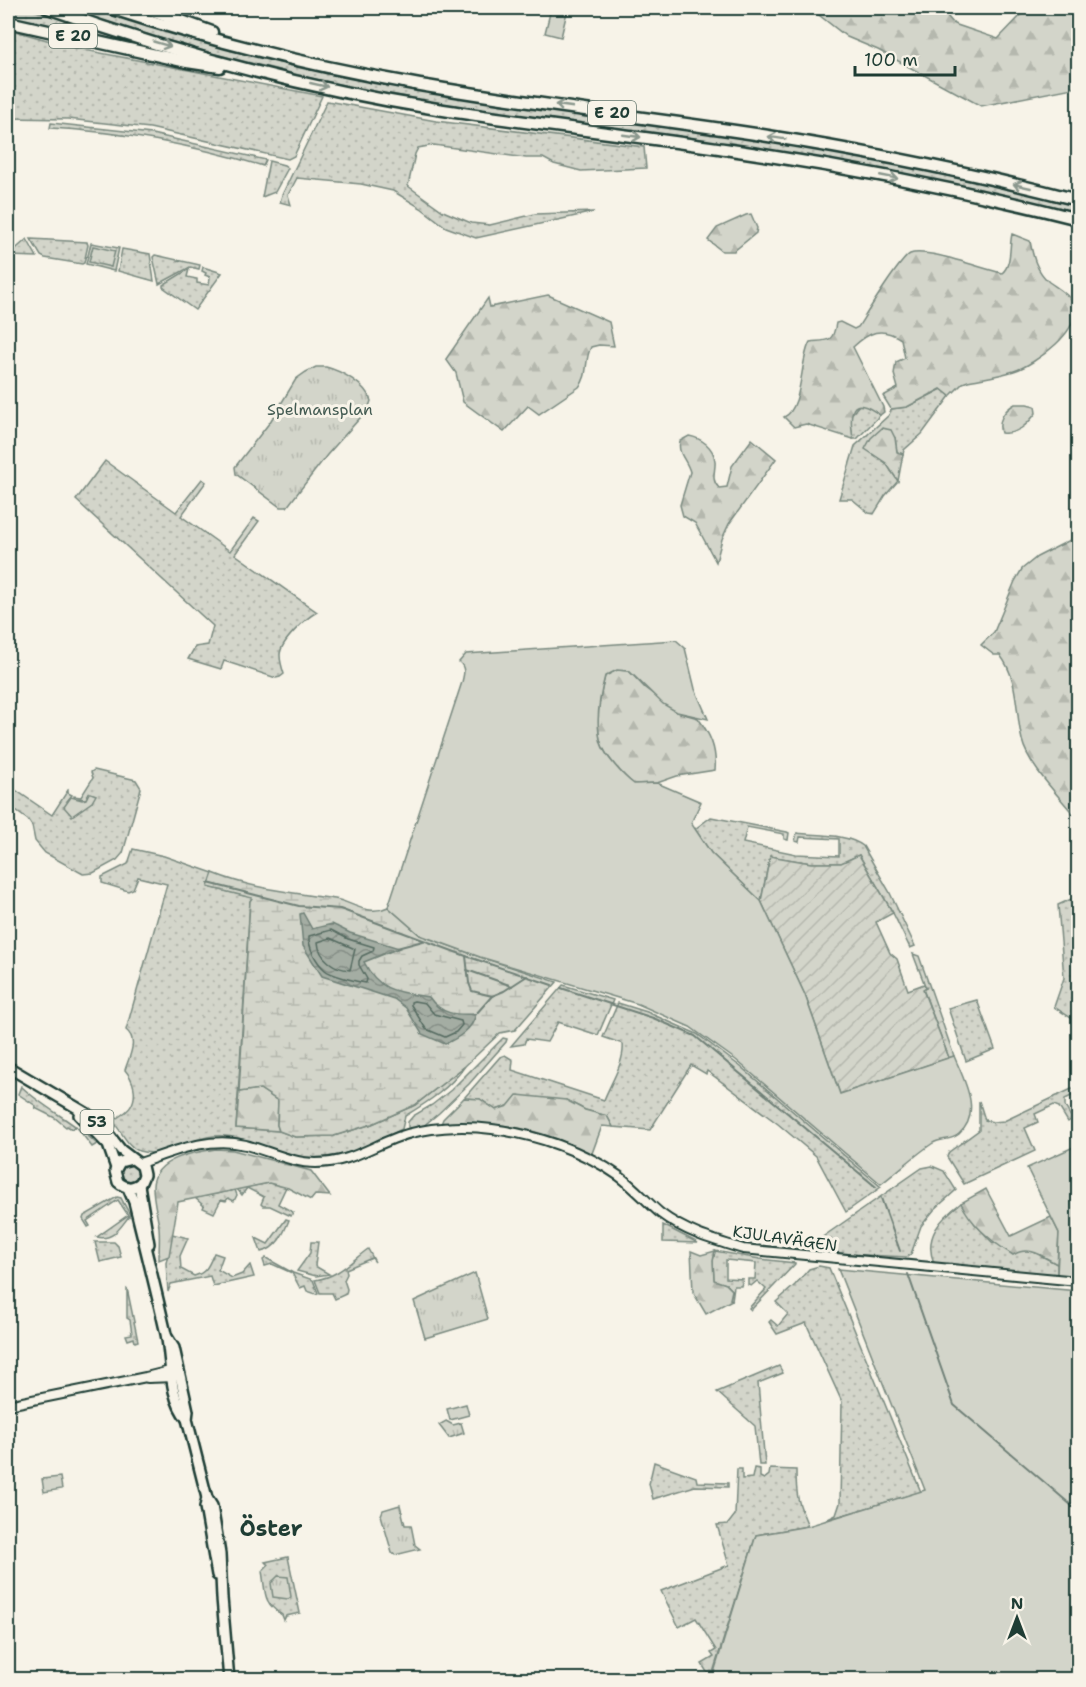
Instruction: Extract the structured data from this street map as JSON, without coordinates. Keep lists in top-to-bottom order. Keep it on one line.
{"streets":{"highway":["E 20"],"main road":["53"],"street":["KJULAVÄGEN"]},"crossings":[["53","KJULAVÄGEN"]],"districts":["Öster"],"parks":["Spelmansplan"],"scale_bar":"100 m","north":"top"}
